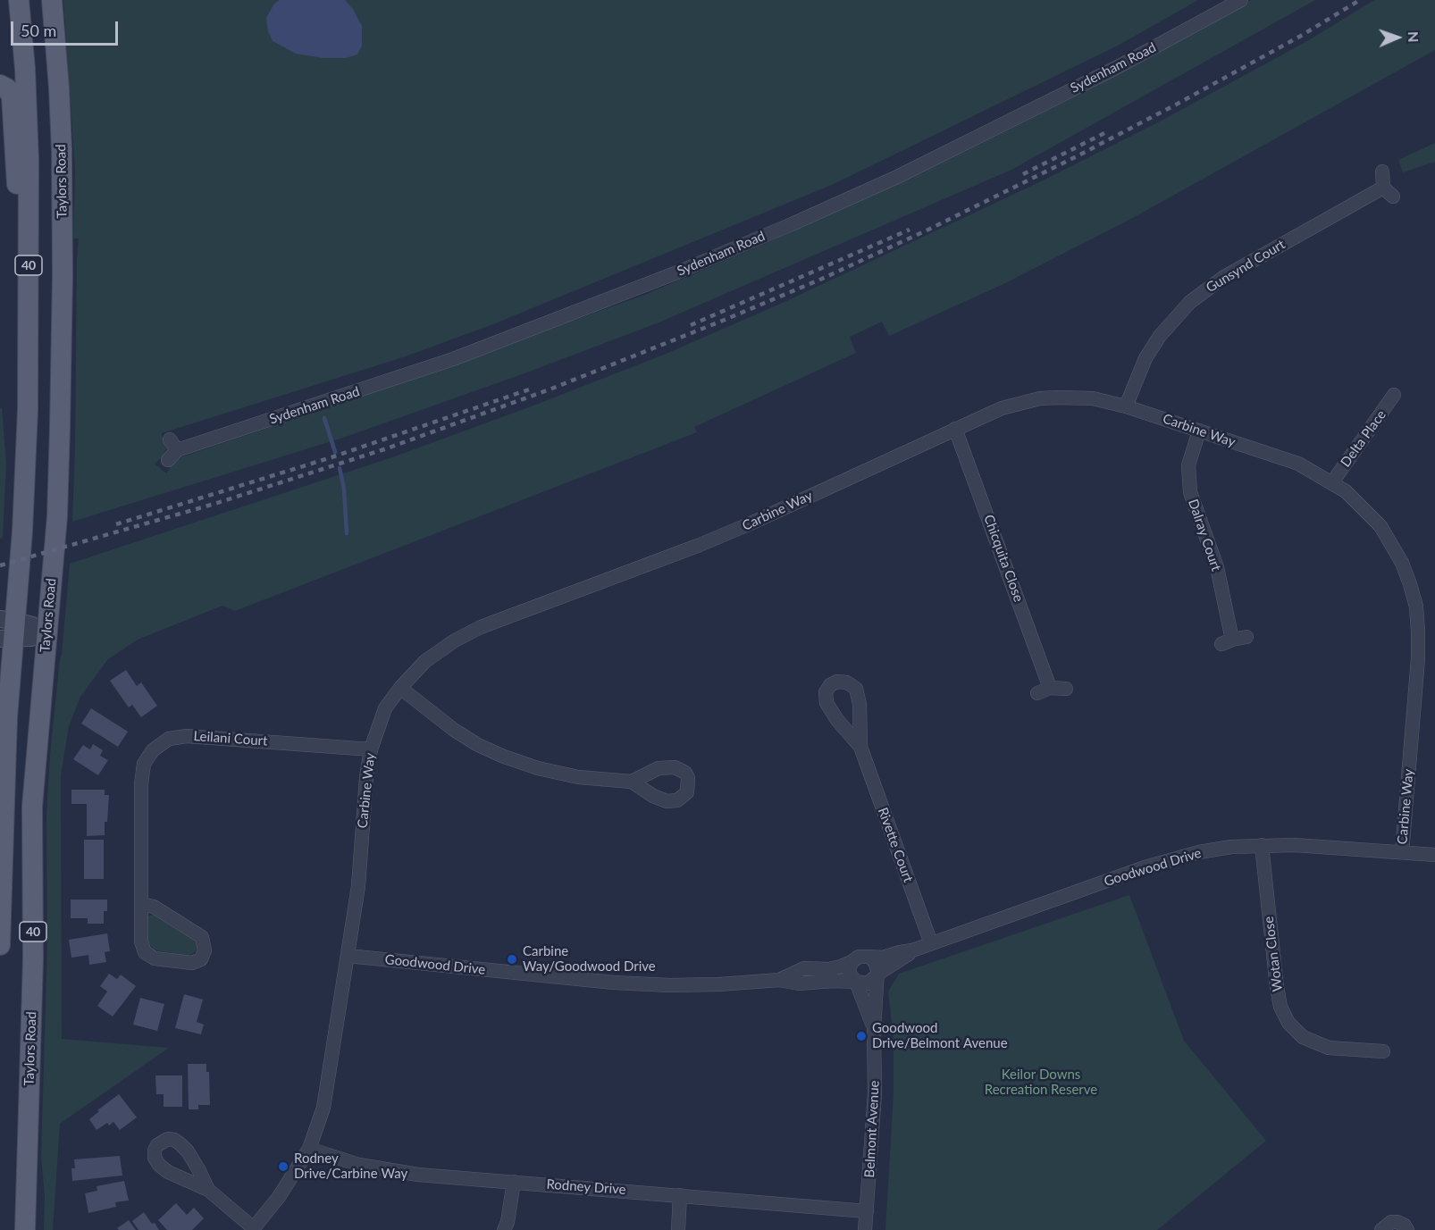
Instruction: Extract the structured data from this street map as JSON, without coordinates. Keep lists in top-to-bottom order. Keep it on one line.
{"streets":{"main road":["Taylors Road","40"],"street":["Sydenham Road","Gunsynd Court","Carbine Way","Delta Place","Dalray Court","Chicquita Close","Leilani Court","Rivette Court","Goodwood Drive","Wotan Close","Belmont Avenue","Rodney Drive"]},"crossings":[["Gunsynd Court","Carbine Way"],["Carbine Way","Delta Place"],["Carbine Way","Dalray Court"],["Carbine Way","Chicquita Close"],["Carbine Way","Leilani Court"],["Carbine Way","Goodwood Drive"],["Carbine Way","Rodney Drive"],["Rivette Court","Goodwood Drive"],["Goodwood Drive","Wotan Close"],["Goodwood Drive","Belmont Avenue"],["Belmont Avenue","Rodney Drive"]],"parks":["Keilor Downs Recreation Reserve"],"places":["Carbine Way/Goodwood Drive","Goodwood Drive/Belmont Avenue","Rodney Drive/Carbine Way"],"scale_bar":"50 m","north":"right"}
